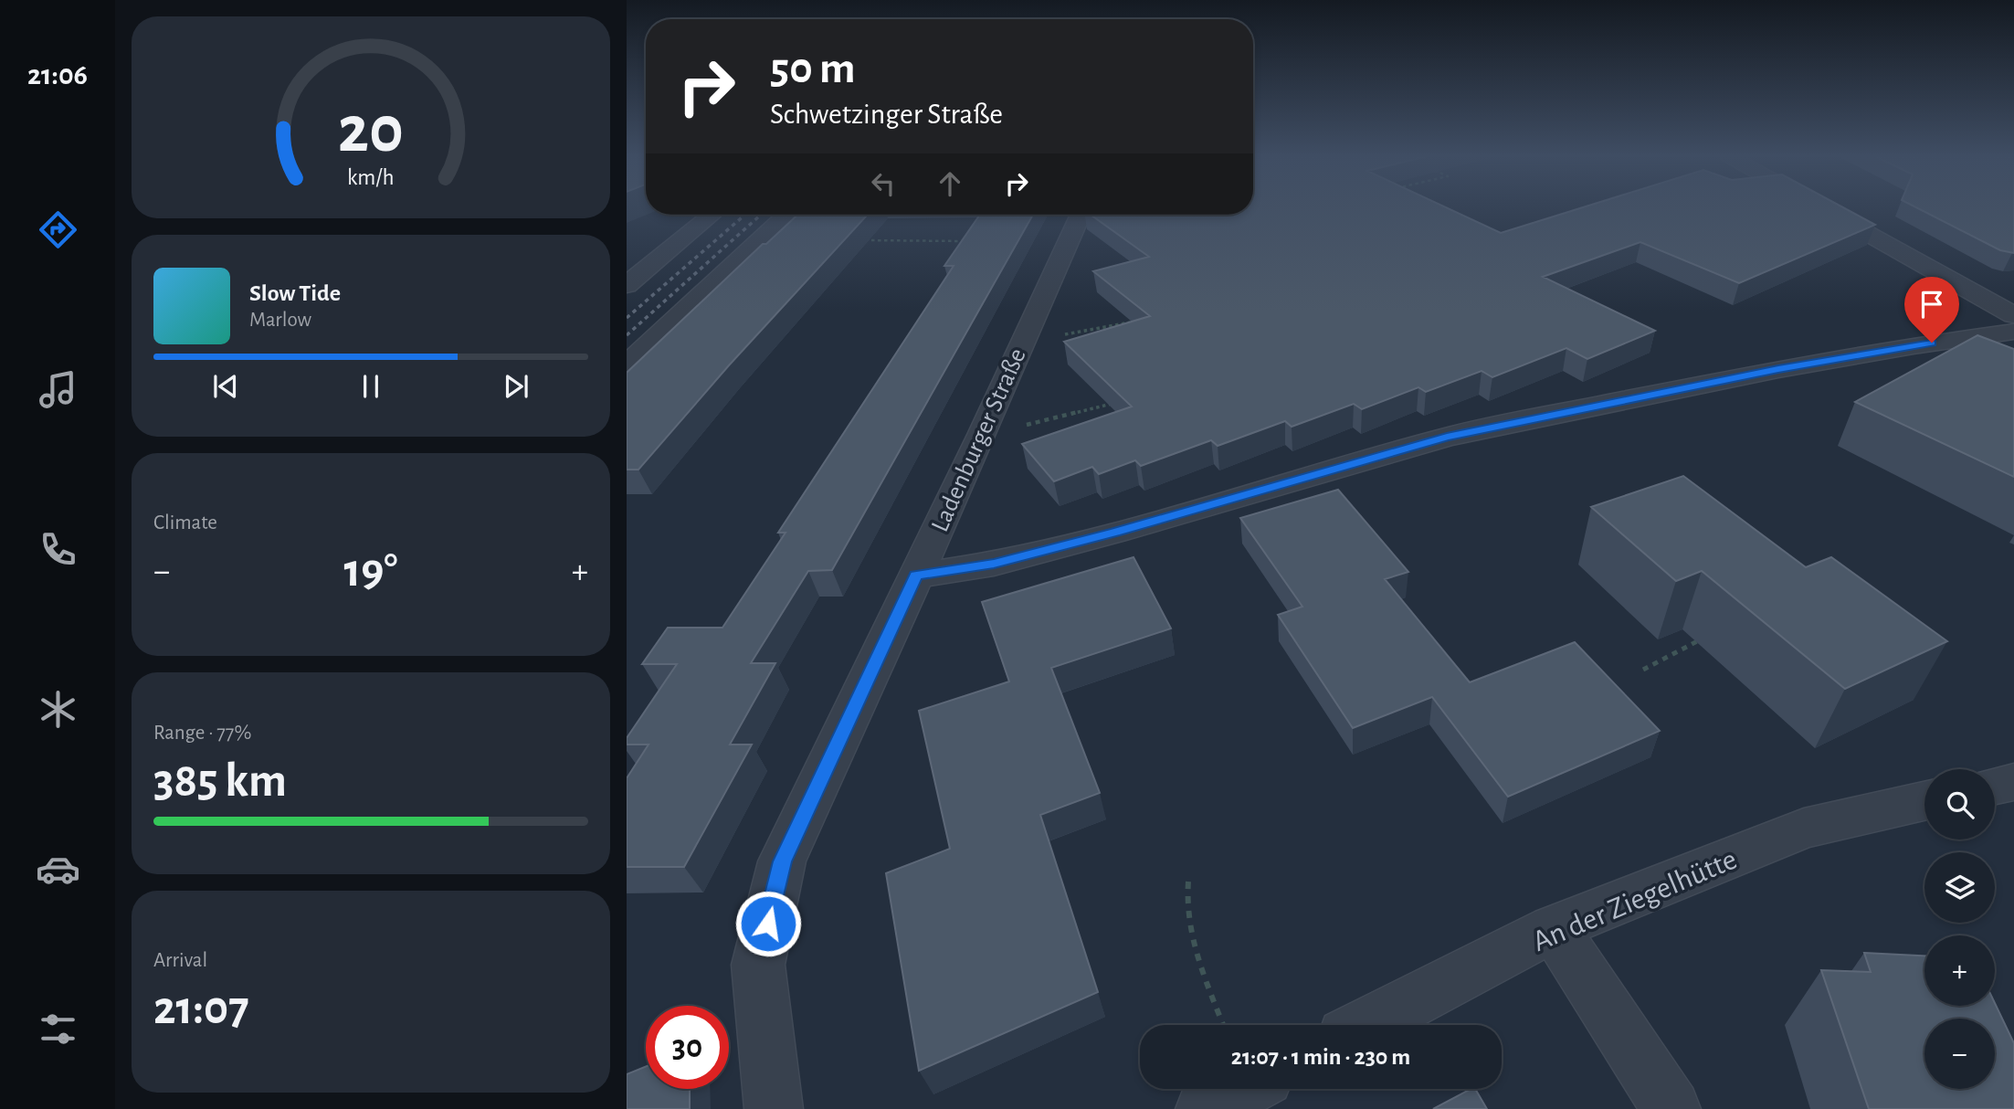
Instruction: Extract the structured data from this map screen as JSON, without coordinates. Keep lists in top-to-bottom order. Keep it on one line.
{"streets":{"street":["Ladenburger Straße","An der Ziegelhütte"]},"page":{"tabs":"21:06","turn":["50 m","Schwetzinger Straße"],"song":["Slow Tide","Marlow"],"tile":["Climate",["Range · 77%","385 km"],["Arrival","21:07"]],"heat":["−","19°","+"],"map_buttons":["+","−"],"limit":"30","trip":"21:07 · 1 min · 230 m","gauge":["20","km/h"]}}
